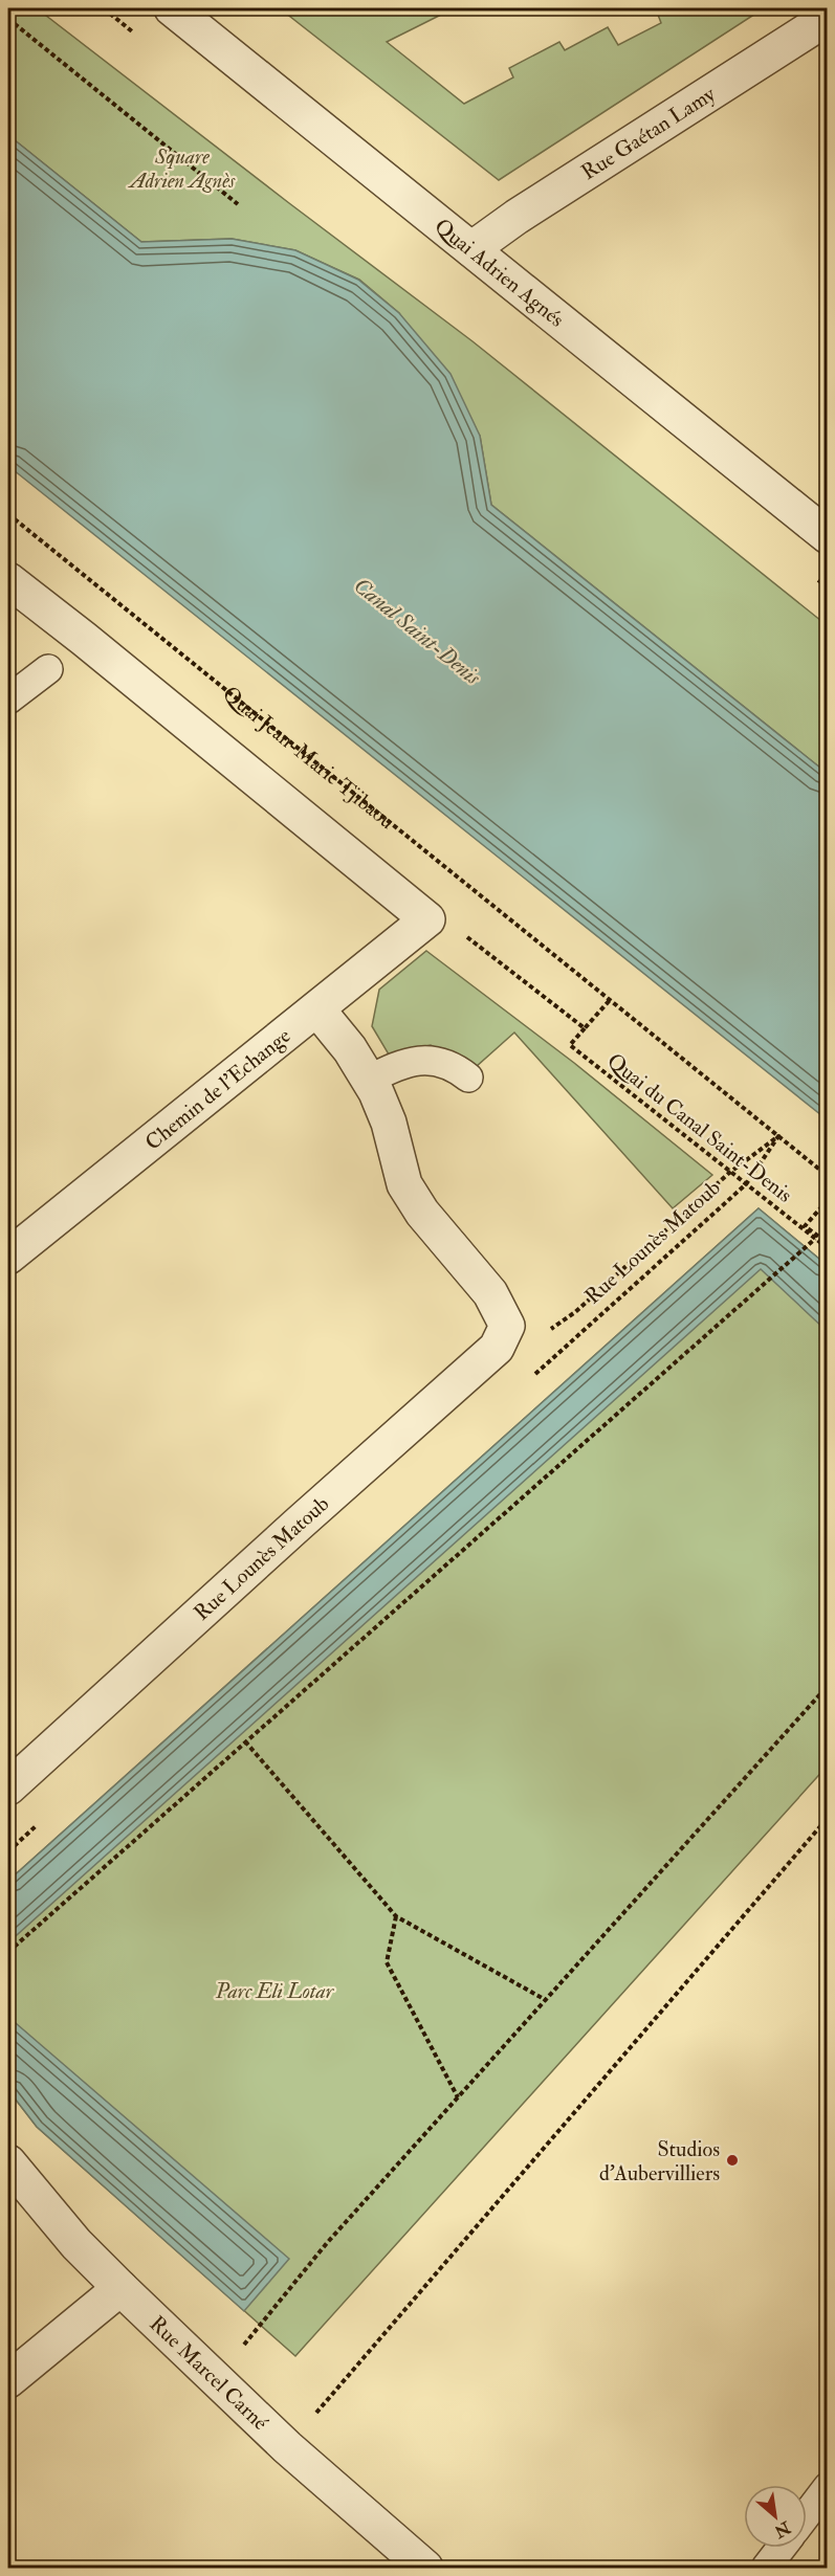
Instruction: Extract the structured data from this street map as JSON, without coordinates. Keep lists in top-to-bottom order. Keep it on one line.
{"streets":{"street":["Rue Gaétan Lamy","Quai Adrien Agnés","Chemin de l'Echange","Rue Lounès Matoub","Rue Marcel Carné"],"path":["Quai Jean-Marie Tjibaou","Quai du Canal Saint-Denis"]},"crossings":[["Rue Gaétan Lamy","Quai Adrien Agnés"],["Quai Jean-Marie Tjibaou","Quai du Canal Saint-Denis"],["Quai du Canal Saint-Denis","Rue Lounès Matoub"]],"water":["Canal Saint-Denis"],"parks":["Square Adrien Agnès","Parc Eli Lotar"],"places":["Studios d'Aubervilliers"],"north":"bottom right"}
